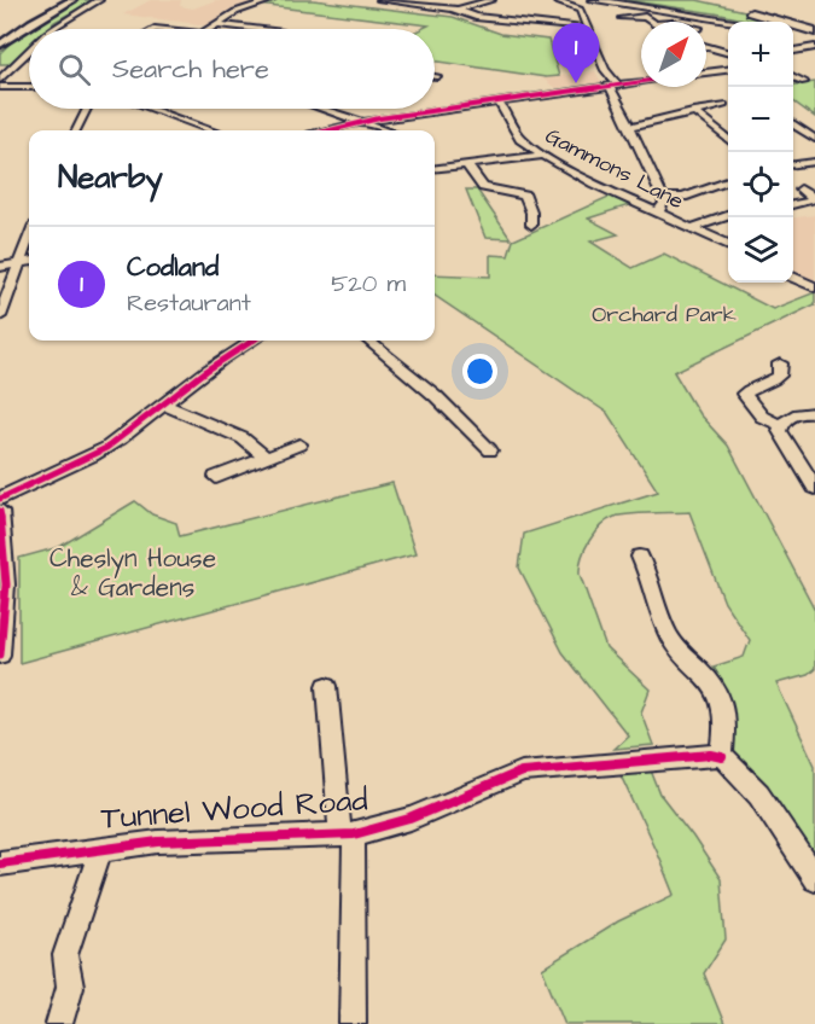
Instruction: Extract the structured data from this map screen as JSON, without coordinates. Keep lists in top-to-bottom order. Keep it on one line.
{"streets":{"street":["Gammons Lane","Tunnel Wood Road"]},"parks":["Orchard Park","Cheslyn House & Gardens"],"north":"top right","page":{"map_buttons":["+","−"],"pins":"1","search":"Search here","heading":"Nearby","list":[{"mark":"1","name":"Codland","note":"Restaurant","value":"520 m"}]}}
